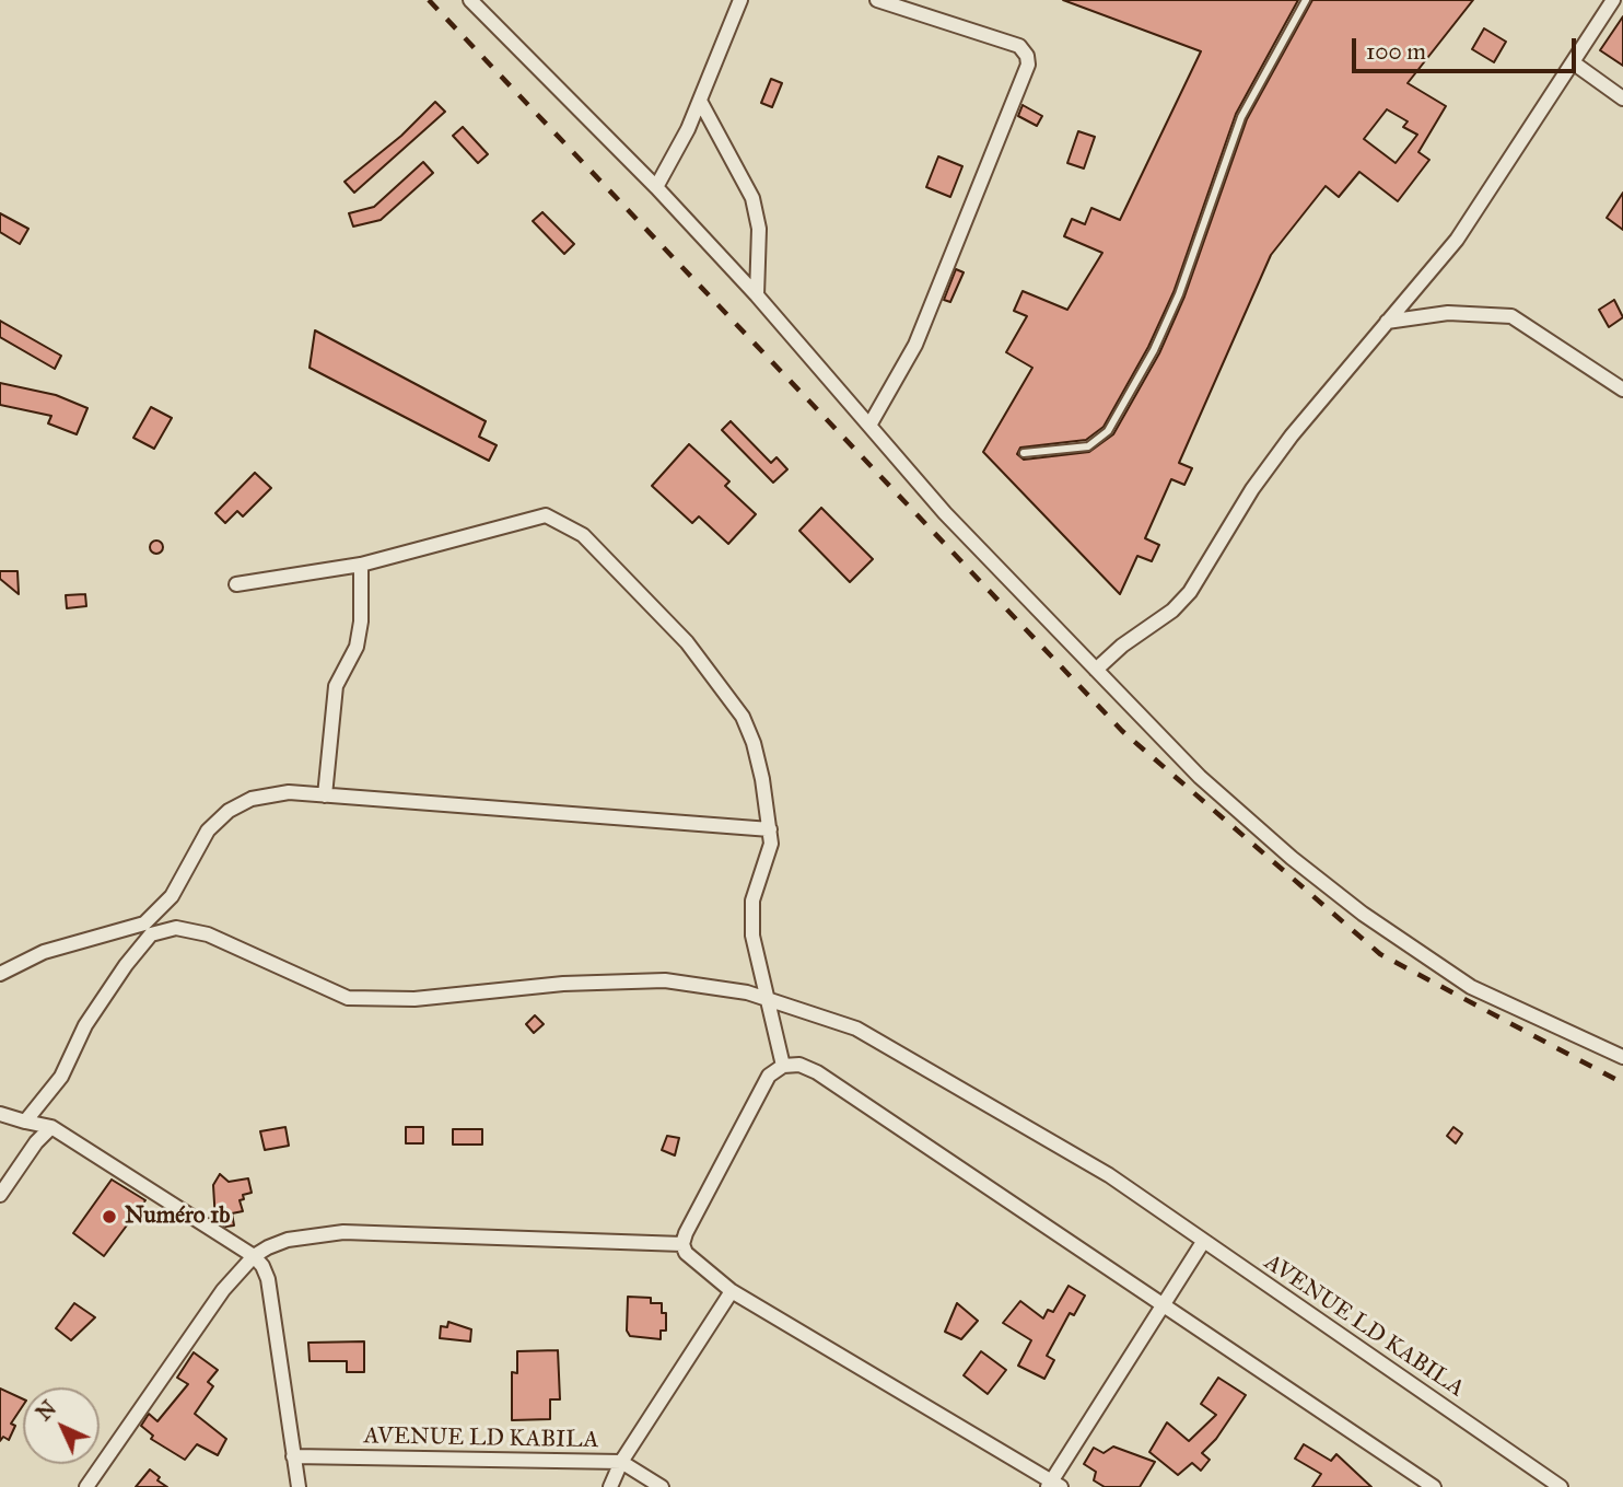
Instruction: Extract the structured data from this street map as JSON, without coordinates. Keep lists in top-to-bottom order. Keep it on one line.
{"streets":{"street":["AVENUE LD KABILA"]},"places":["Numéro 1b"],"scale_bar":"100 m","north":"top left"}
